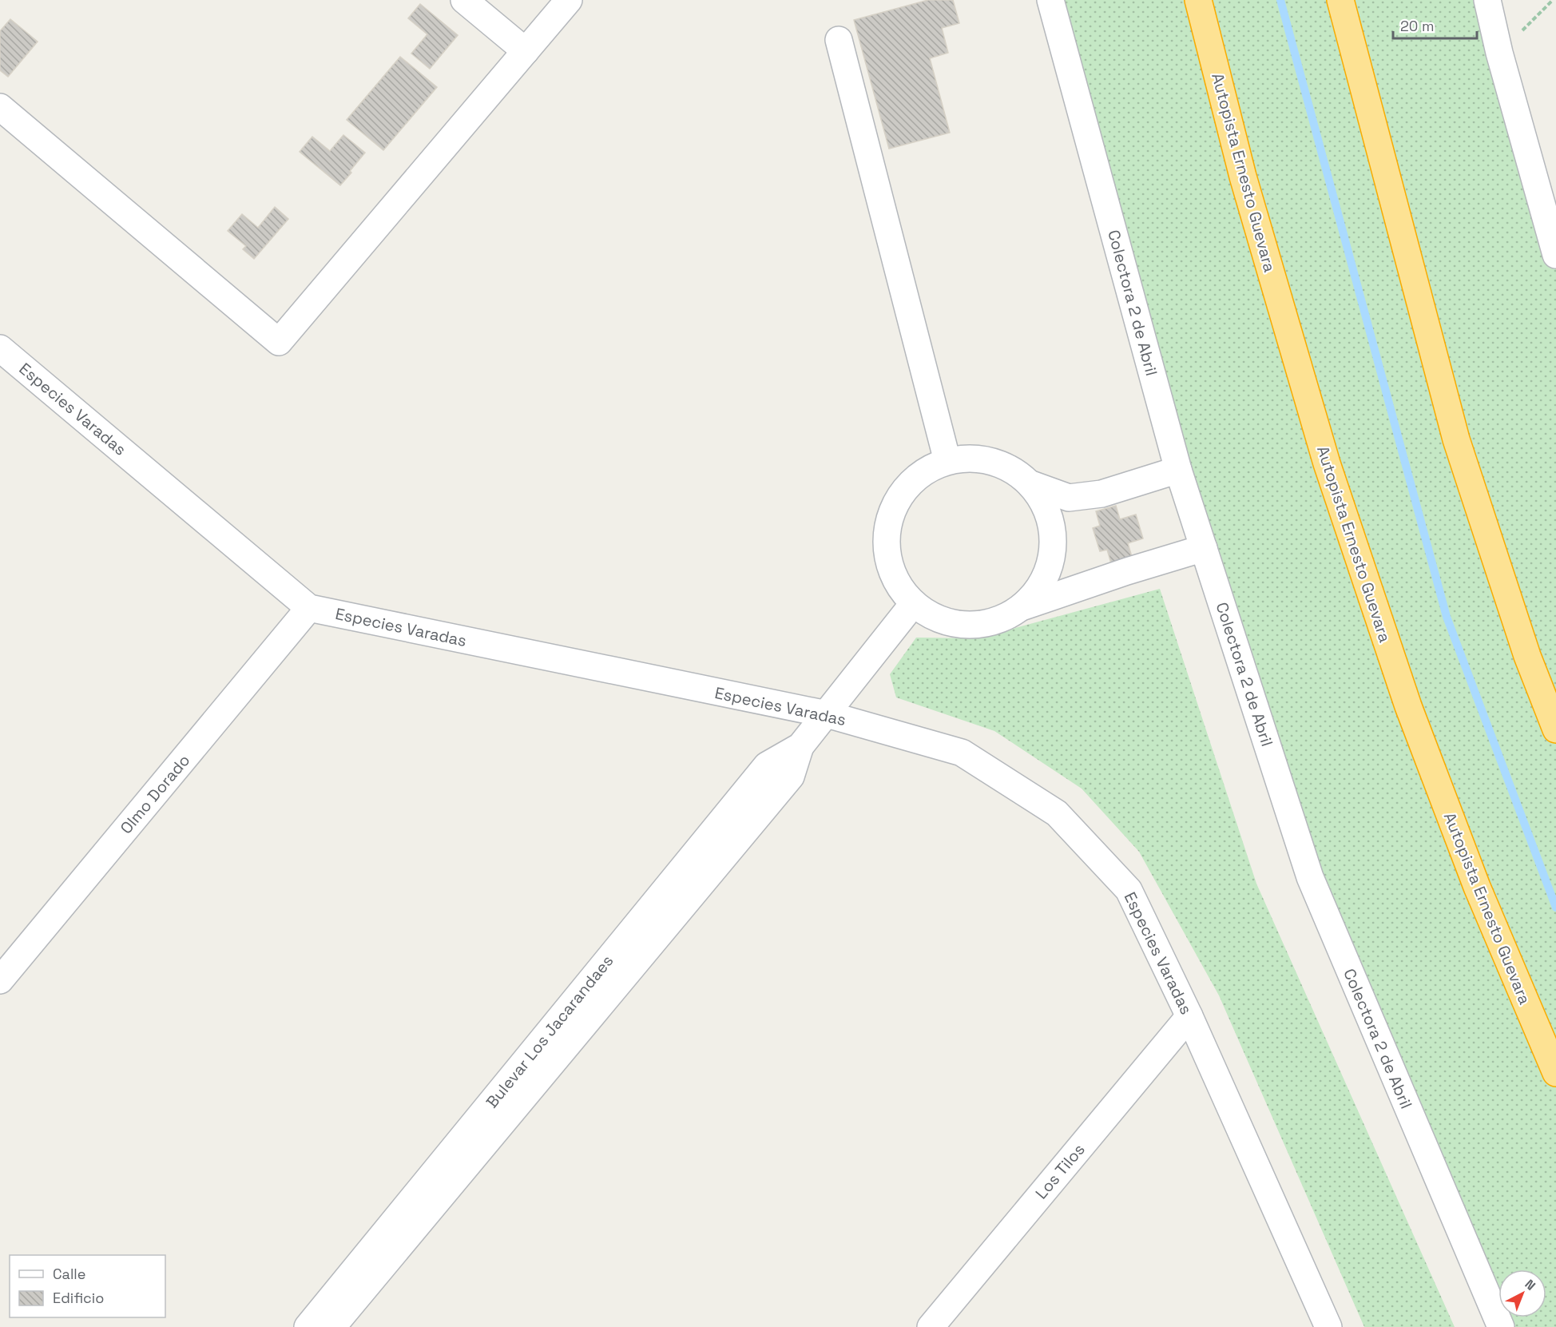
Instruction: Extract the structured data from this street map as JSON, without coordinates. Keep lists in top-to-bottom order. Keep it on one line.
{"streets":{"highway":["Autopista Ernesto Guevara"],"street":["Colectora 2 de Abril","Especies Varadas","Olmo Dorado","Bulevar Los Jacarandaes","Los Tilos"]},"crossings":[["Especies Varadas","Olmo Dorado"],["Especies Varadas","Bulevar Los Jacarandaes"],["Especies Varadas","Los Tilos"]],"legend":["Calle","Edificio"],"scale_bar":"20 m","north":"top right"}
